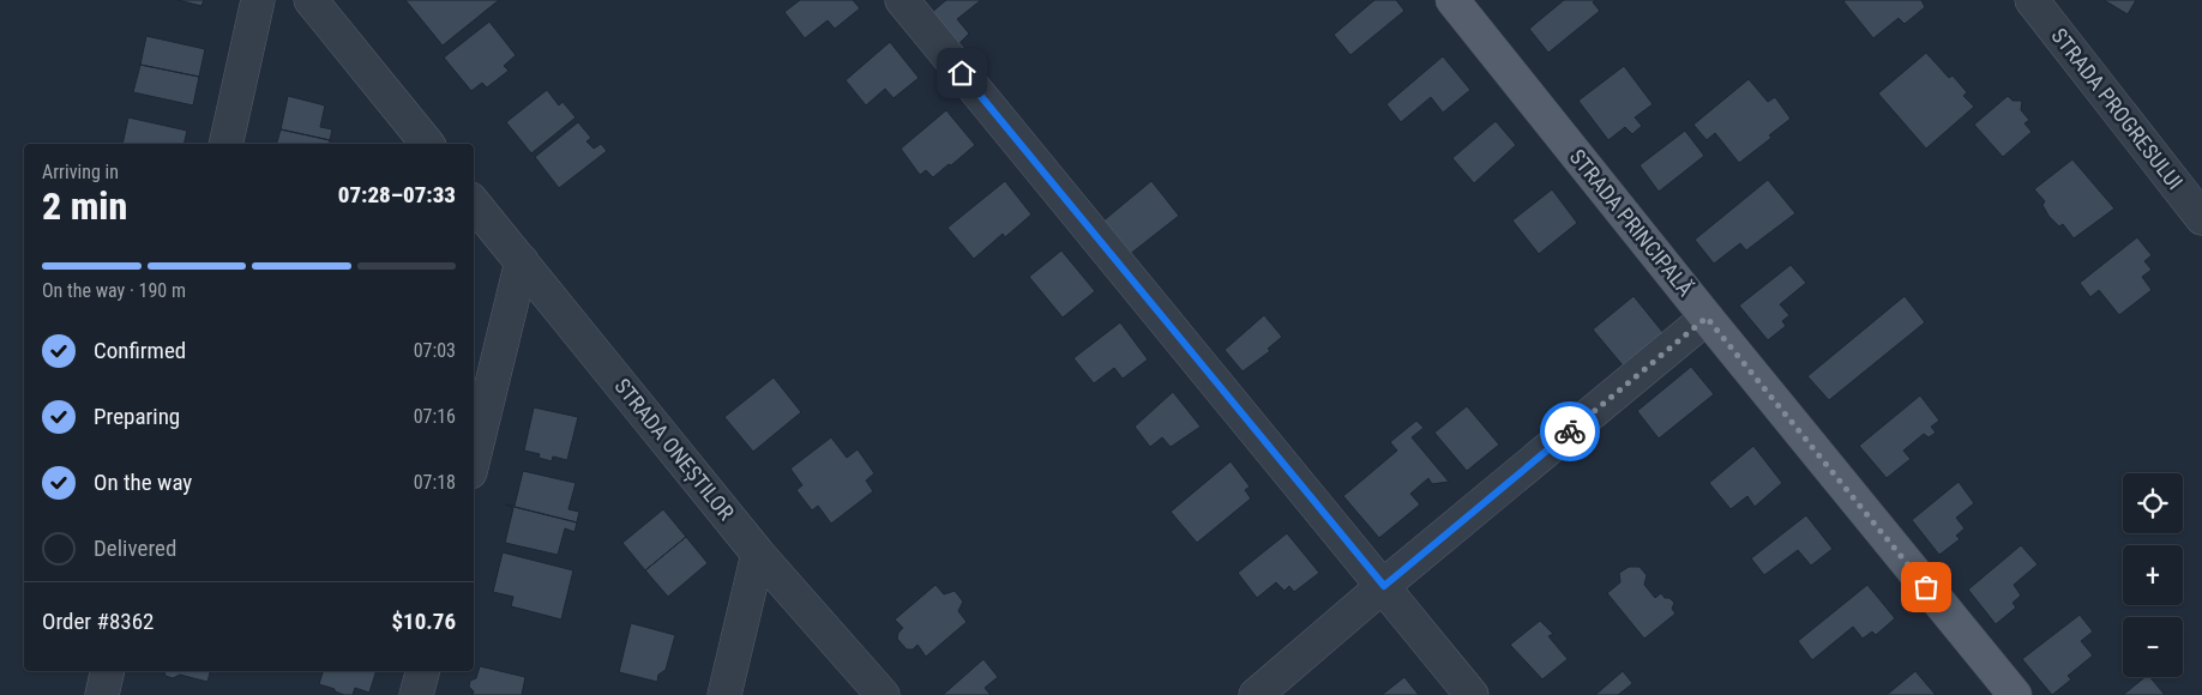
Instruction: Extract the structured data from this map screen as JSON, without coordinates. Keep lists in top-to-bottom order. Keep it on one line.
{"streets":{"main road":["STRADA PRINCIPALĂ"],"street":["STRADA PROGRESULUI","STRADA ONEȘTILOR"]},"page":{"heading":["2 min","Arriving in","07:28–07:33"],"panel":["Order #8362","$10.76"],"bar":"On the way · 190 m","list":[["Confirmed","07:03"],["Preparing","07:16"],["On the way","07:18"],"Delivered"],"map_buttons":["+","−"]}}
